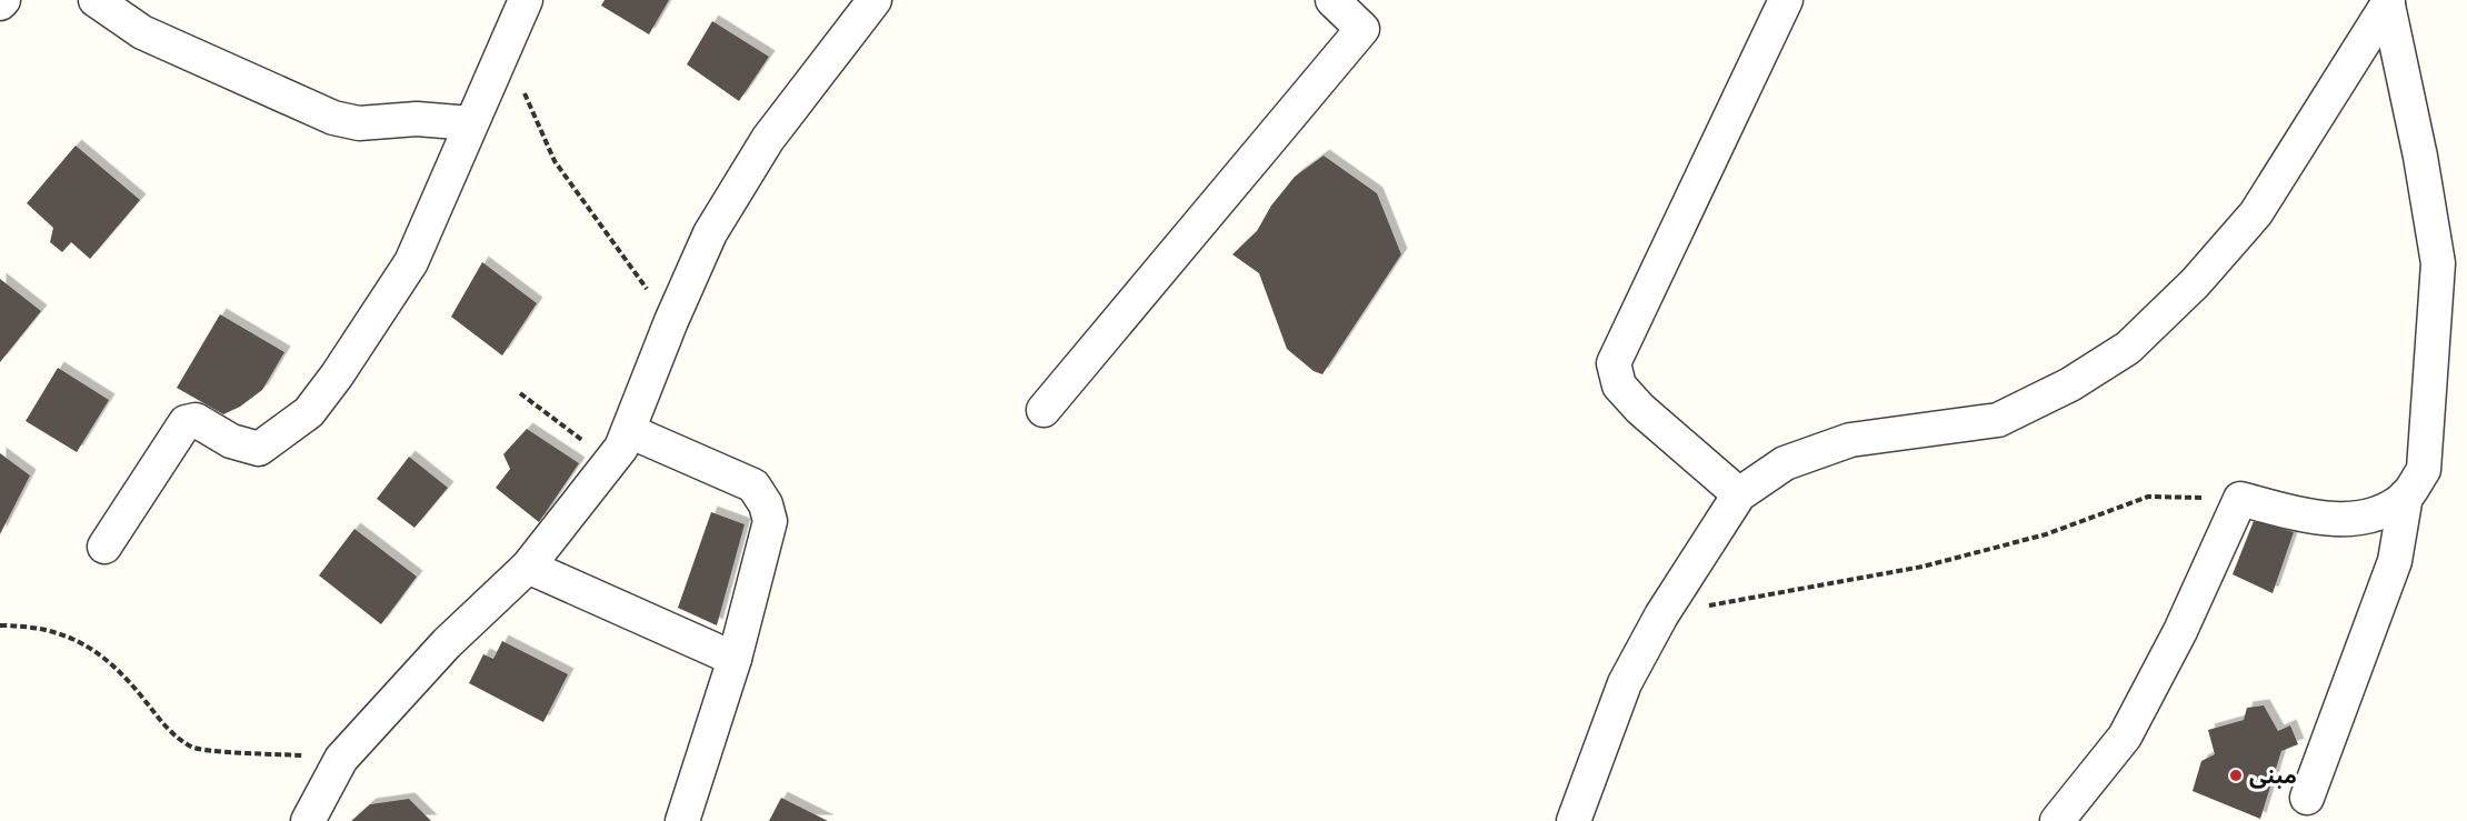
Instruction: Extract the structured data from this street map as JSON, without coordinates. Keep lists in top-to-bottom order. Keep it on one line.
{"places":["مبنى"]}
